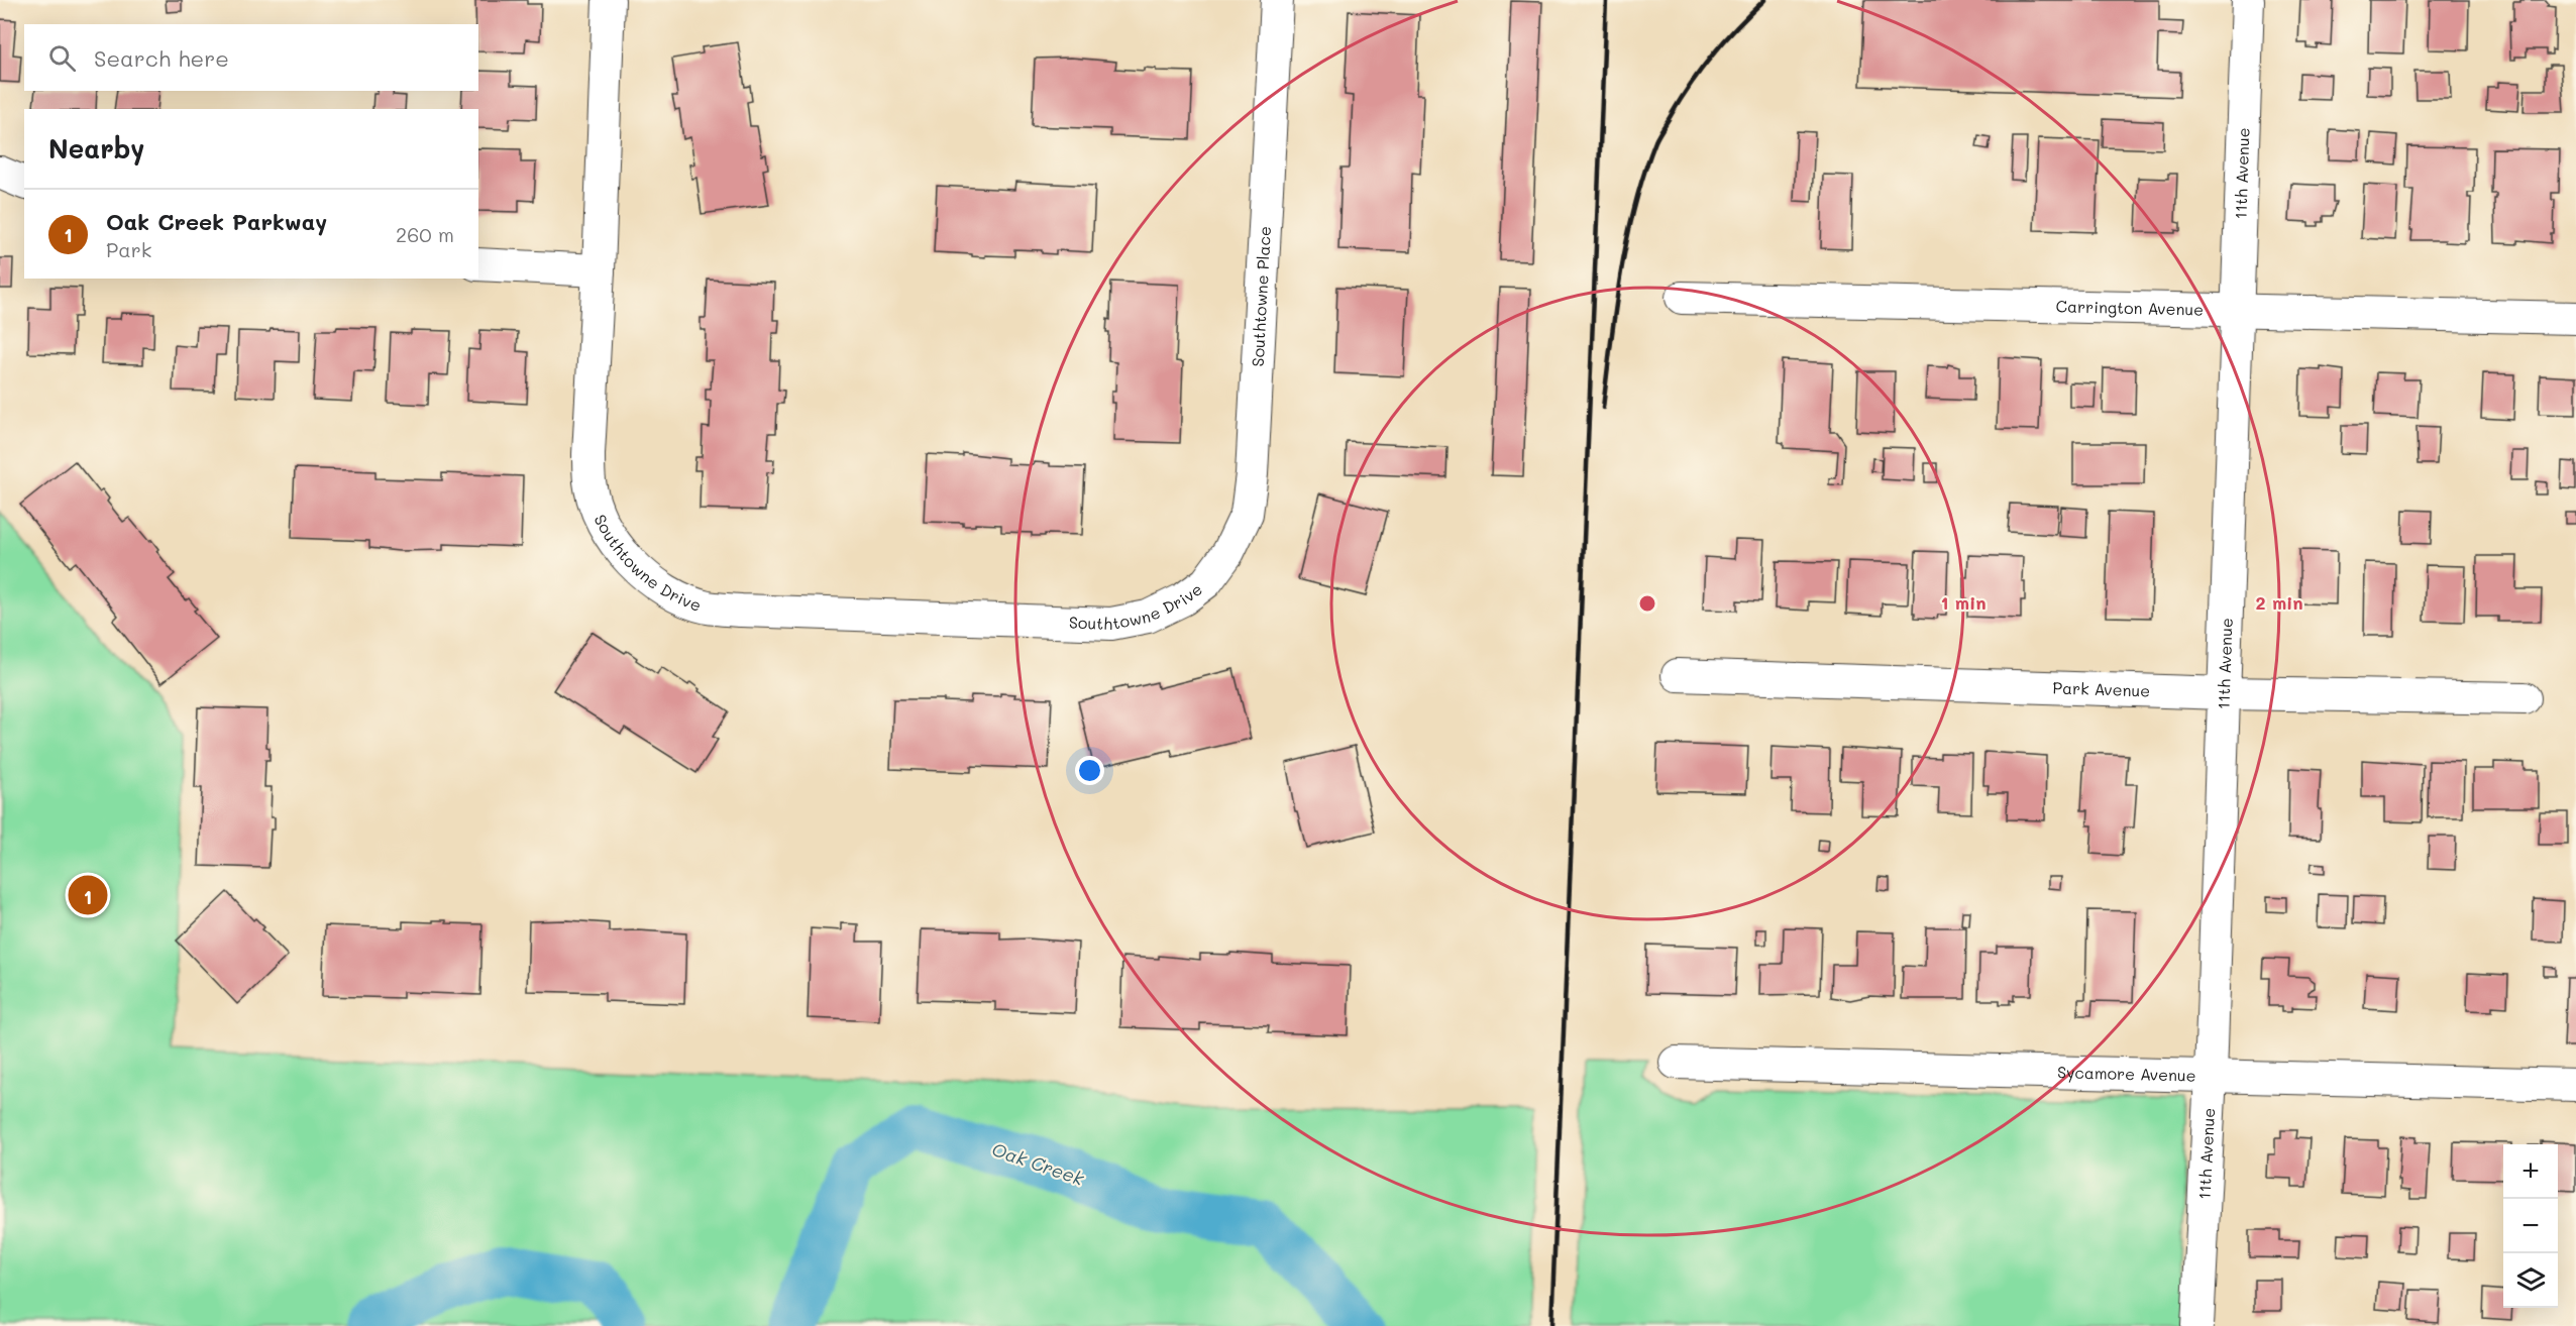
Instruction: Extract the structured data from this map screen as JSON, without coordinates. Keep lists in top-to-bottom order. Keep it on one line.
{"streets":{"street":["11th Avenue","Southtowne Place","Carrington Avenue","Southtowne Drive","Park Avenue","Sycamore Avenue"]},"crossings":[["11th Avenue","Carrington Avenue"],["11th Avenue","Park Avenue"],["11th Avenue","Sycamore Avenue"],["Southtowne Place","Southtowne Drive"]],"water":["Oak Creek"],"page":{"search":"Search here","heading":"Nearby","list":[{"mark":"1","name":"Oak Creek Parkway","note":"Park","value":"260 m"}],"pins":"1","map_buttons":["+","−"]},"rings":["1 min","2 min"]}
